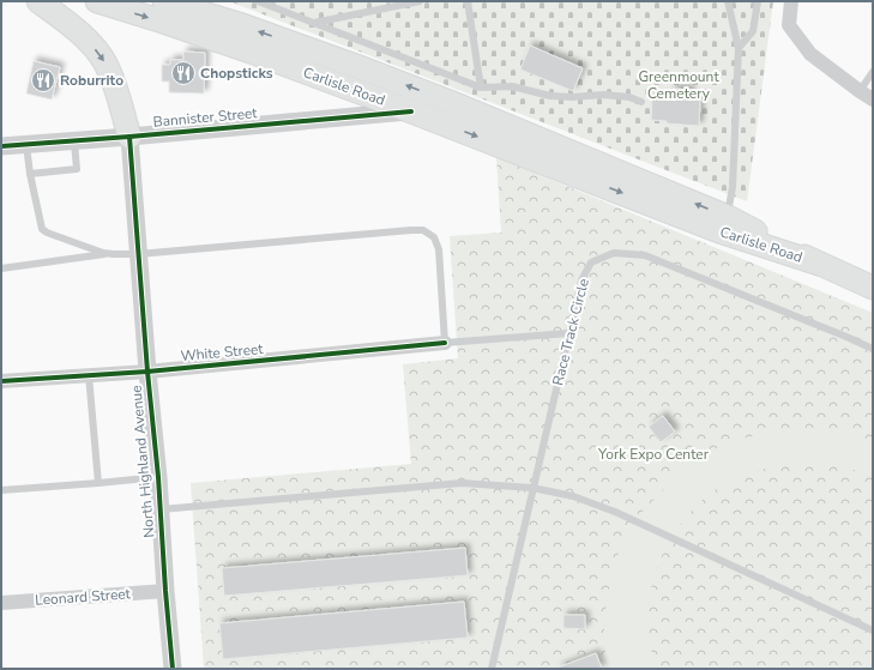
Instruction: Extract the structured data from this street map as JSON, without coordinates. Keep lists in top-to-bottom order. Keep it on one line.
{"streets":{"main road":["Carlisle Road"],"street":["Bannister Street","White Street","North Highland Avenue","Leonard Street"],"lane":["Race Track Circle"]},"crossings":[["Carlisle Road","Bannister Street"],["Bannister Street","North Highland Avenue"],["White Street","North Highland Avenue"],["North Highland Avenue","Leonard Street"]],"parks":["Greenmount Cemetery","York Expo Center"],"places":{"restaurant":["Chopsticks","Roburrito"]}}
